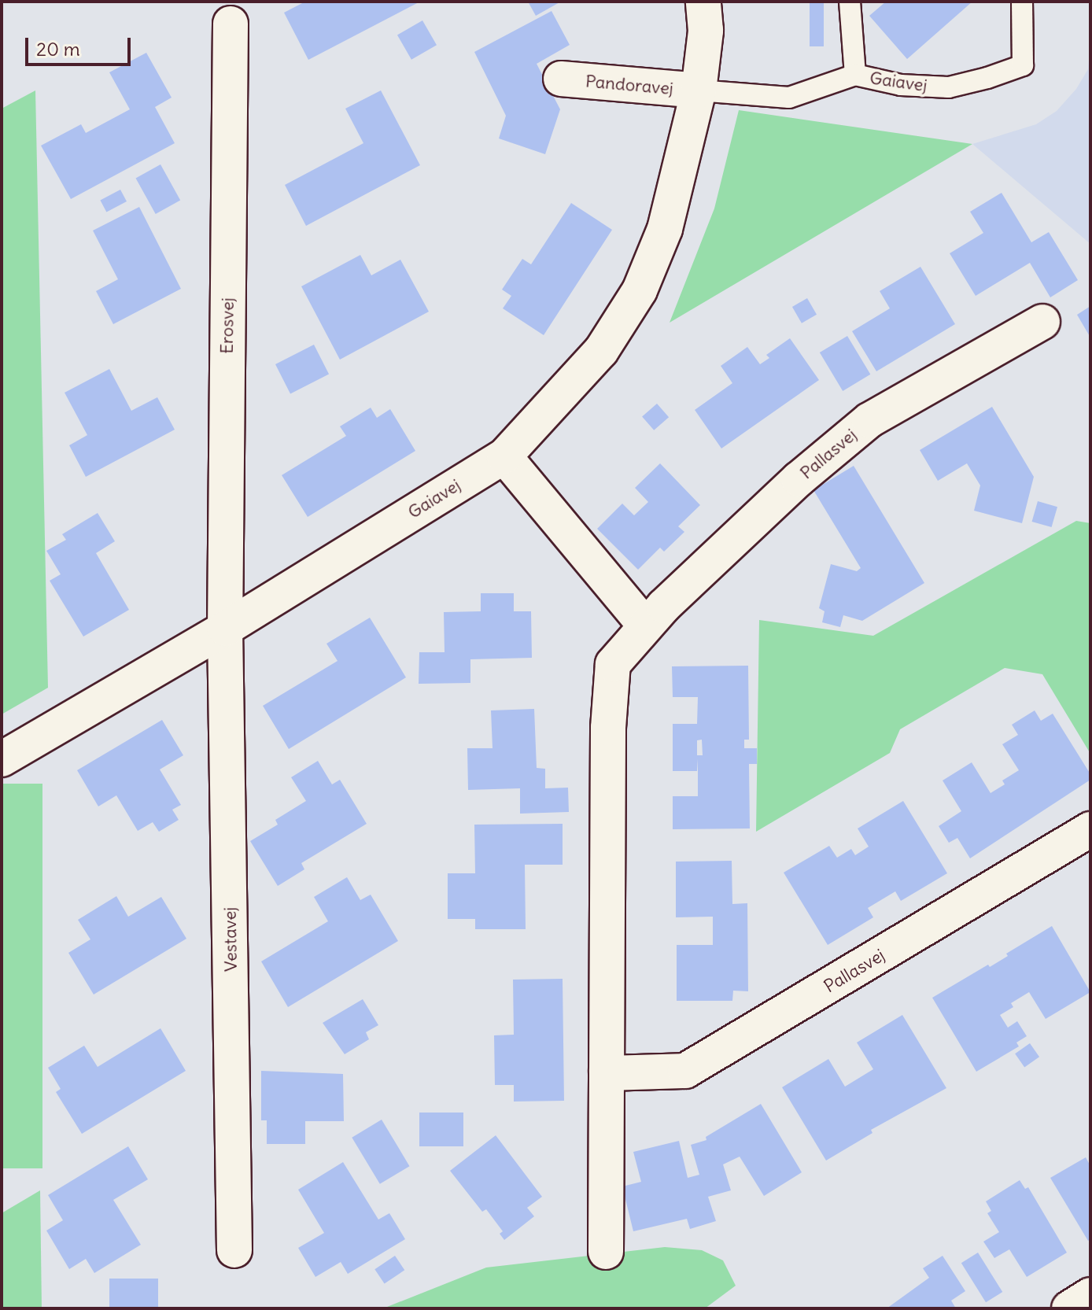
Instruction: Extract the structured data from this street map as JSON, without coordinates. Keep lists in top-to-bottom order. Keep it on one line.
{"streets":{"street":["Gaiavej","Pandoravej","Erosvej","Pallasvej","Vestavej"]},"crossings":[["Gaiavej","Pandoravej"],["Gaiavej","Erosvej"],["Gaiavej","Vestavej"],["Erosvej","Vestavej"]],"scale_bar":"20 m"}
